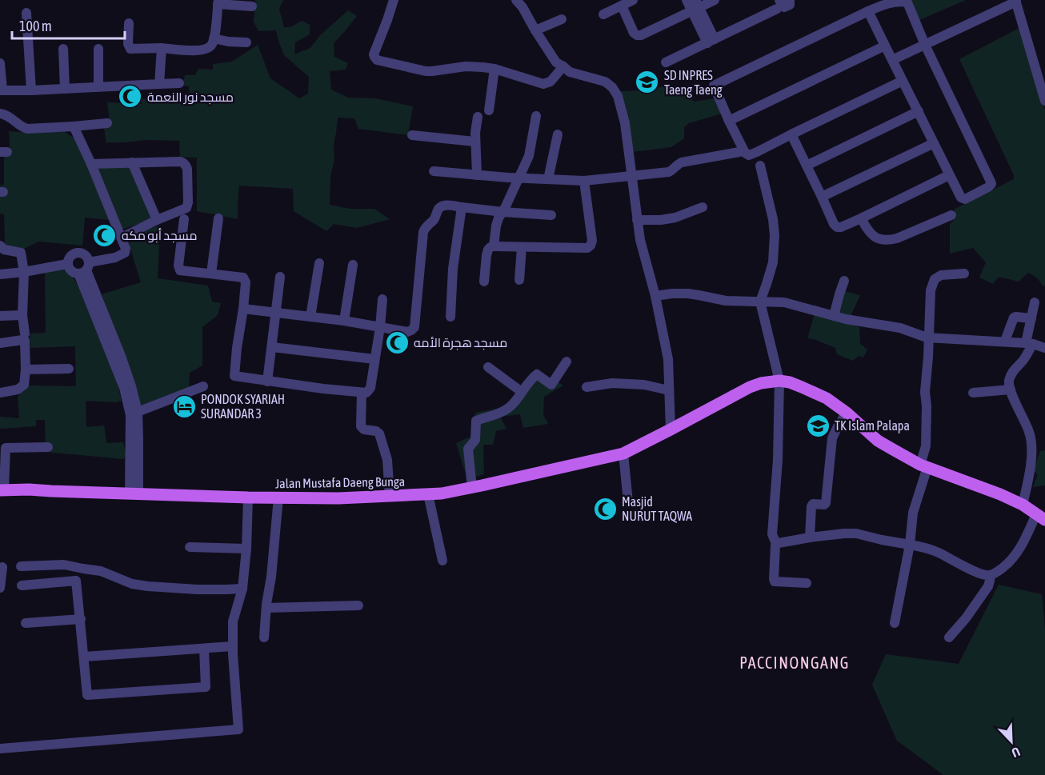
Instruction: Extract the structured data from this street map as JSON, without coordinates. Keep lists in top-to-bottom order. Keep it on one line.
{"streets":{"main road":["Jalan Mustafa Daeng Bunga"]},"districts":["PACCINONGANG"],"places":{"school or university":["SD INPRES Taeng Taeng","TK Islam Palapa"],"mosque":["مسجد نور النعمة","مسجد أبو مكه","مسجد هجرة الأمه","Masjid NURUT TAQWA"],"hotel":["PONDOK SYARIAH SURANDAR 3"]},"scale_bar":"100 m","north":"bottom right"}
